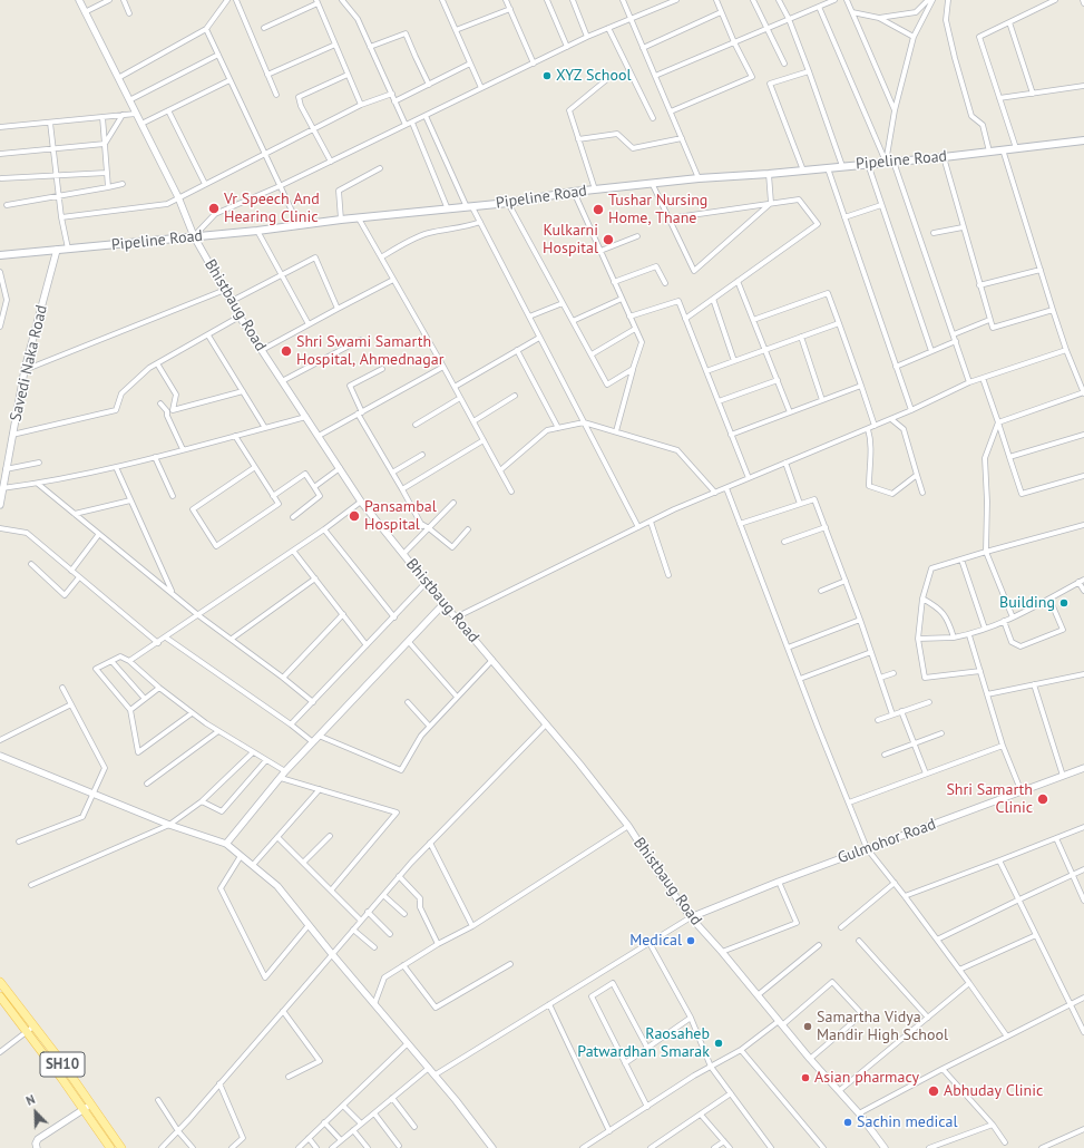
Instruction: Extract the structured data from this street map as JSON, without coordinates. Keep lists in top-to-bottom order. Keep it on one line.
{"streets":{"main road":["Pipeline Road","SH10"],"street":["Bhistbaug Road","Savedi Naka Road","Gulmohor Road"]},"crossings":[["Pipeline Road","Bhistbaug Road"],["Pipeline Road","Savedi Naka Road"],["Bhistbaug Road","Gulmohor Road"]],"places":["XYZ School","Vr Speech And Hearing Clinic","Tushar Nursing Home, Thane","Kulkarni Hospital","Shri Swami Samarth Hospital, Ahmednagar","Pansambal Hospital","Building","Shri Samarth Clinic","Medical","Samartha Vidya Mandir High School","Raosaheb Patwardhan Smarak","Asian pharmacy","Abhuday Clinic","Sachin medical"],"north":"top left"}
